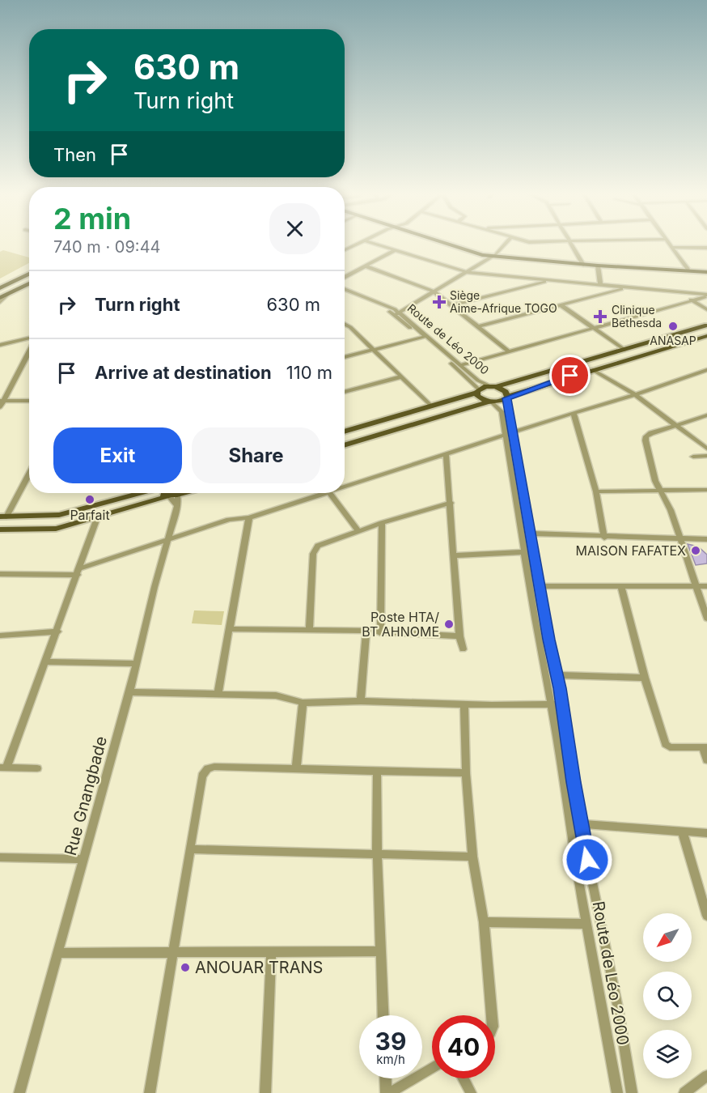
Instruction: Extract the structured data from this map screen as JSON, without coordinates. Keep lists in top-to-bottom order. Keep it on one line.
{"streets":{"street":["Route de Léo 2000","Rue Gnangbade"]},"places":{"health":["Siège Aime-Afrique TOGO","Clinique Bethesda"],"other":["ANASAP","Parfait","MAISON FAFATEX","Poste HTA/ BT AHNOME","ANOUAR TRANS"]},"north":"bottom left","page":{"turn":["630 m","Turn right"],"then":"Then","heading":["2 min","740 m · 09:44"],"list":[{"name":"Turn right","value":"630 m"},{"name":"Arrive at destination","value":"110 m"}],"buttons":["Exit","Share"],"speed":"39 km/h","limit":"40"}}
